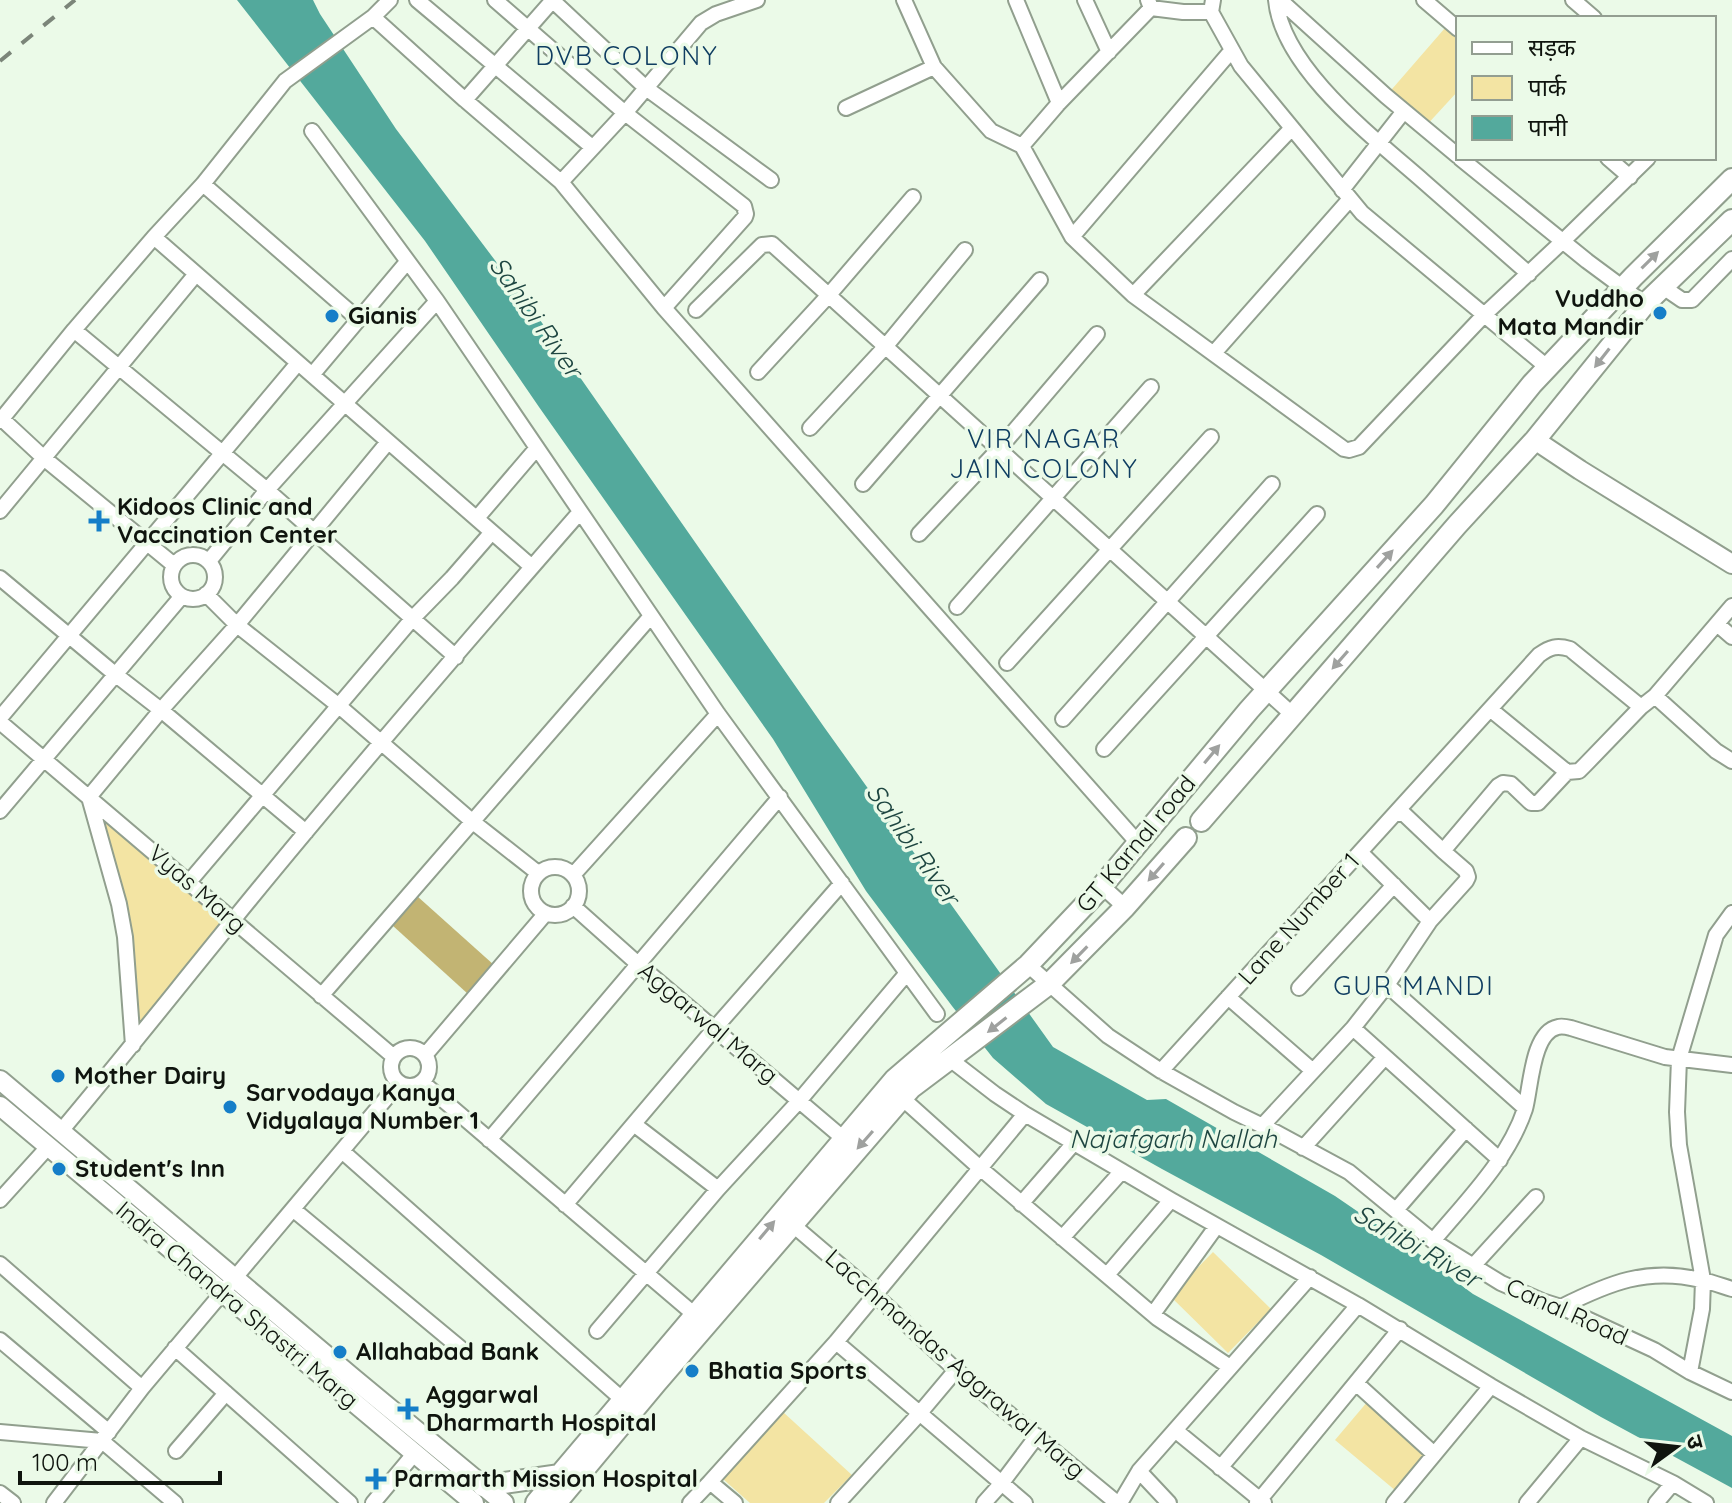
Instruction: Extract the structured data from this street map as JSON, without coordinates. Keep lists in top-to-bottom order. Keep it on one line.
{"streets":{"main road":["GT Karnal road"],"street":["Vyas Marg","Lane Number 1","Aggarwal Marg","Indra Chandra Shastri Marg","Canal Road","Lacchmandas Aggrawal Marg"]},"crossings":[["GT Karnal road","Aggarwal Marg"],["GT Karnal road","Canal Road"],["GT Karnal road","Lacchmandas Aggrawal Marg"],["Lane Number 1","Canal Road"]],"districts":["DVB COLONY","VIR NAGAR JAIN COLONY","GUR MANDI"],"water":["Sahibi River","Najafgarh Nallah"],"places":{"other":["Vuddho Mata Mandir","Gianis","Mother Dairy","Sarvodaya Kanya Vidyalaya Number 1","Student's Inn","Allahabad Bank","Bhatia Sports"],"health":["Kidoos Clinic and Vaccination Center","Aggarwal Dharmarth Hospital","Parmarth Mission Hospital"]},"legend":["सड़क","पार्क","पानी"],"scale_bar":"100 m","north":"right"}
